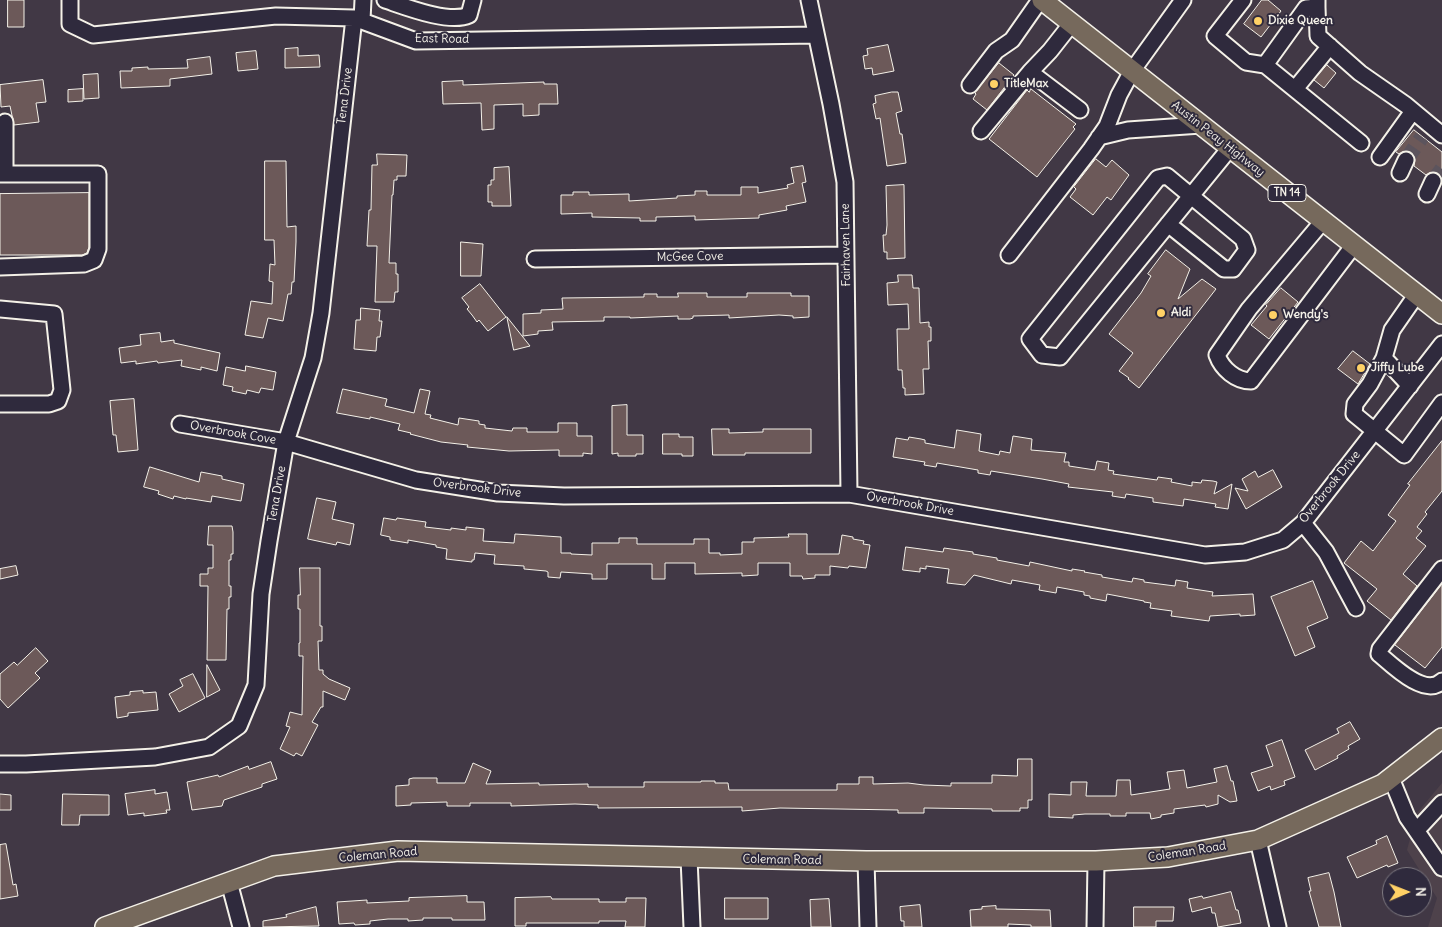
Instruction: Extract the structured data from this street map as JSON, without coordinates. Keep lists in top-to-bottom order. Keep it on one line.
{"streets":{"main road":["Austin Peay Highway","TN 14","Coleman Road"],"street":["East Road","Tena Drive","Fairhaven Lane","McGee Cove","Overbrook Cove","Overbrook Drive"]},"crossings":[["East Road","Tena Drive"],["East Road","Fairhaven Lane"],["Tena Drive","Overbrook Cove"],["Tena Drive","Overbrook Drive"],["Fairhaven Lane","McGee Cove"],["Fairhaven Lane","Overbrook Drive"],["Overbrook Cove","Overbrook Drive"]],"places":["Dixie Queen","TitleMax","Aldi","Wendy's","Jiffy Lube"],"north":"right"}
